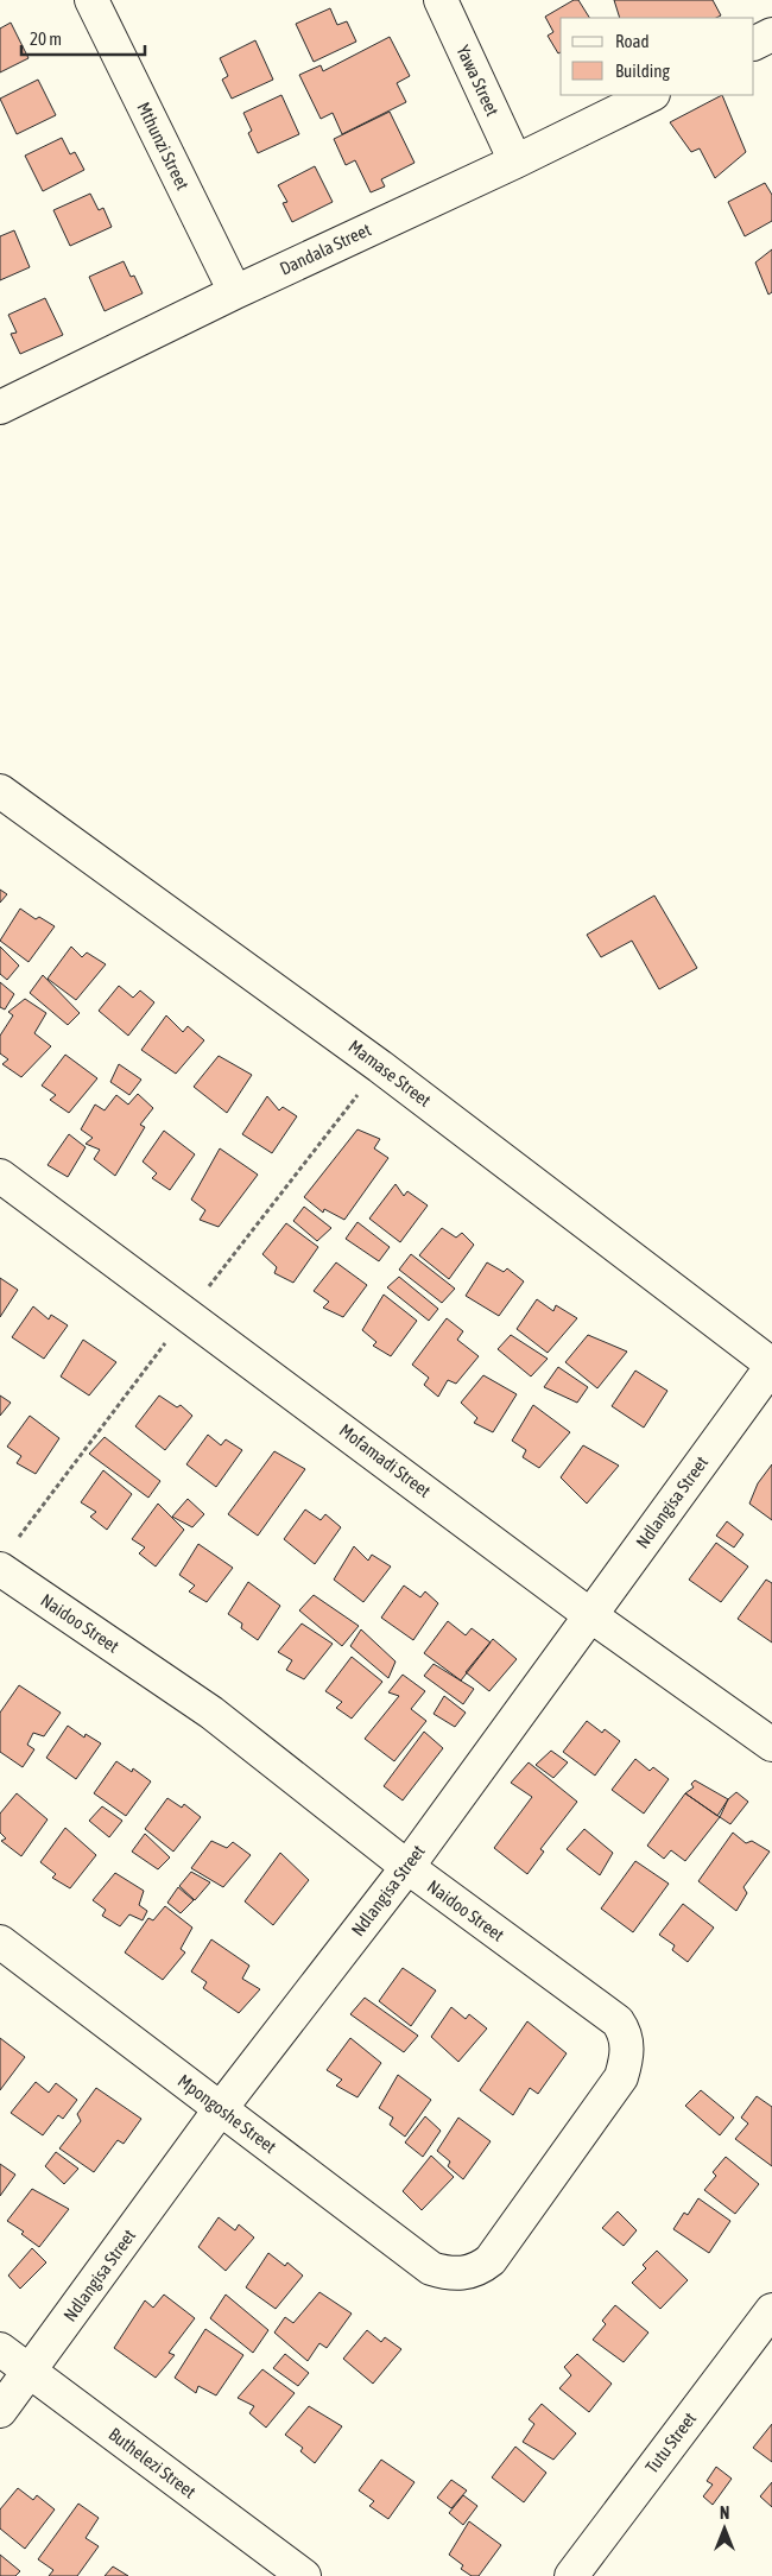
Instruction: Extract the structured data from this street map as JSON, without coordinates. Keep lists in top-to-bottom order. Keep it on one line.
{"streets":{"street":["Yawa Street","Mthunzi Street","Dandala Street","Mamase Street","Mofamadi Street","Ndlangisa Street","Naidoo Street","Mpongoshe Street","Tutu Street","Buthelezi Street"]},"crossings":[["Yawa Street","Dandala Street"],["Mthunzi Street","Dandala Street"],["Mamase Street","Ndlangisa Street"],["Mofamadi Street","Ndlangisa Street"],["Ndlangisa Street","Naidoo Street"],["Ndlangisa Street","Mpongoshe Street"],["Ndlangisa Street","Buthelezi Street"],["Naidoo Street","Mpongoshe Street"]],"legend":["Road","Building"],"scale_bar":"20 m","north":"top"}
